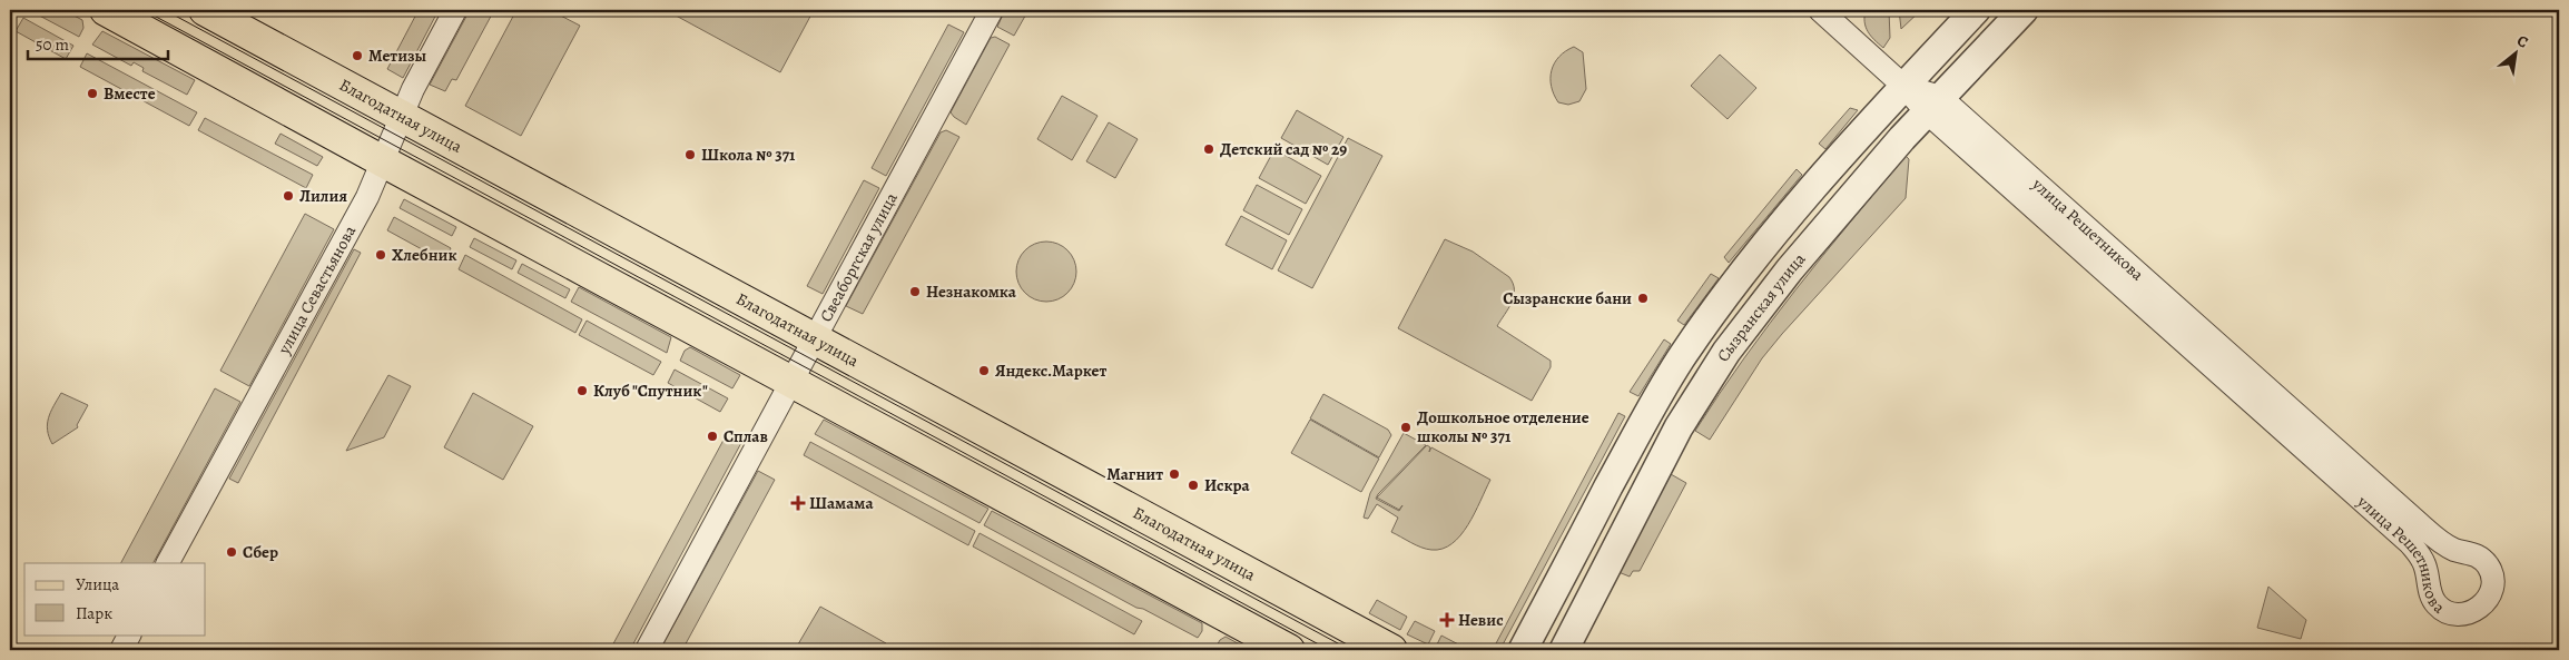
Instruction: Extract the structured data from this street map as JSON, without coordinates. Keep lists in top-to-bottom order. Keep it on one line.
{"streets":{"main road":["Благодатная улица"],"street":["улица Решетникова","Свеаборгская улица","улица Севастьянова","Сызранская улица"]},"crossings":[["Благодатная улица","Свеаборгская улица"],["Благодатная улица","улица Севастьянова"],["улица Решетникова","Сызранская улица"]],"places":{"other":["Метизы","Вместе","Детский сад № 29","Школа № 371","Лилия","Хлебник","Незнакомка","Сызранские бани","Яндекс.Маркет","Клуб \"Спутник\"","Дошкольное отделение школы № 371","Сплав","Магнит","Искра","Сбер"],"health":["Шамама","Невис"]},"legend":["Улица","Парк"],"scale_bar":"50 m","north":"top right"}
